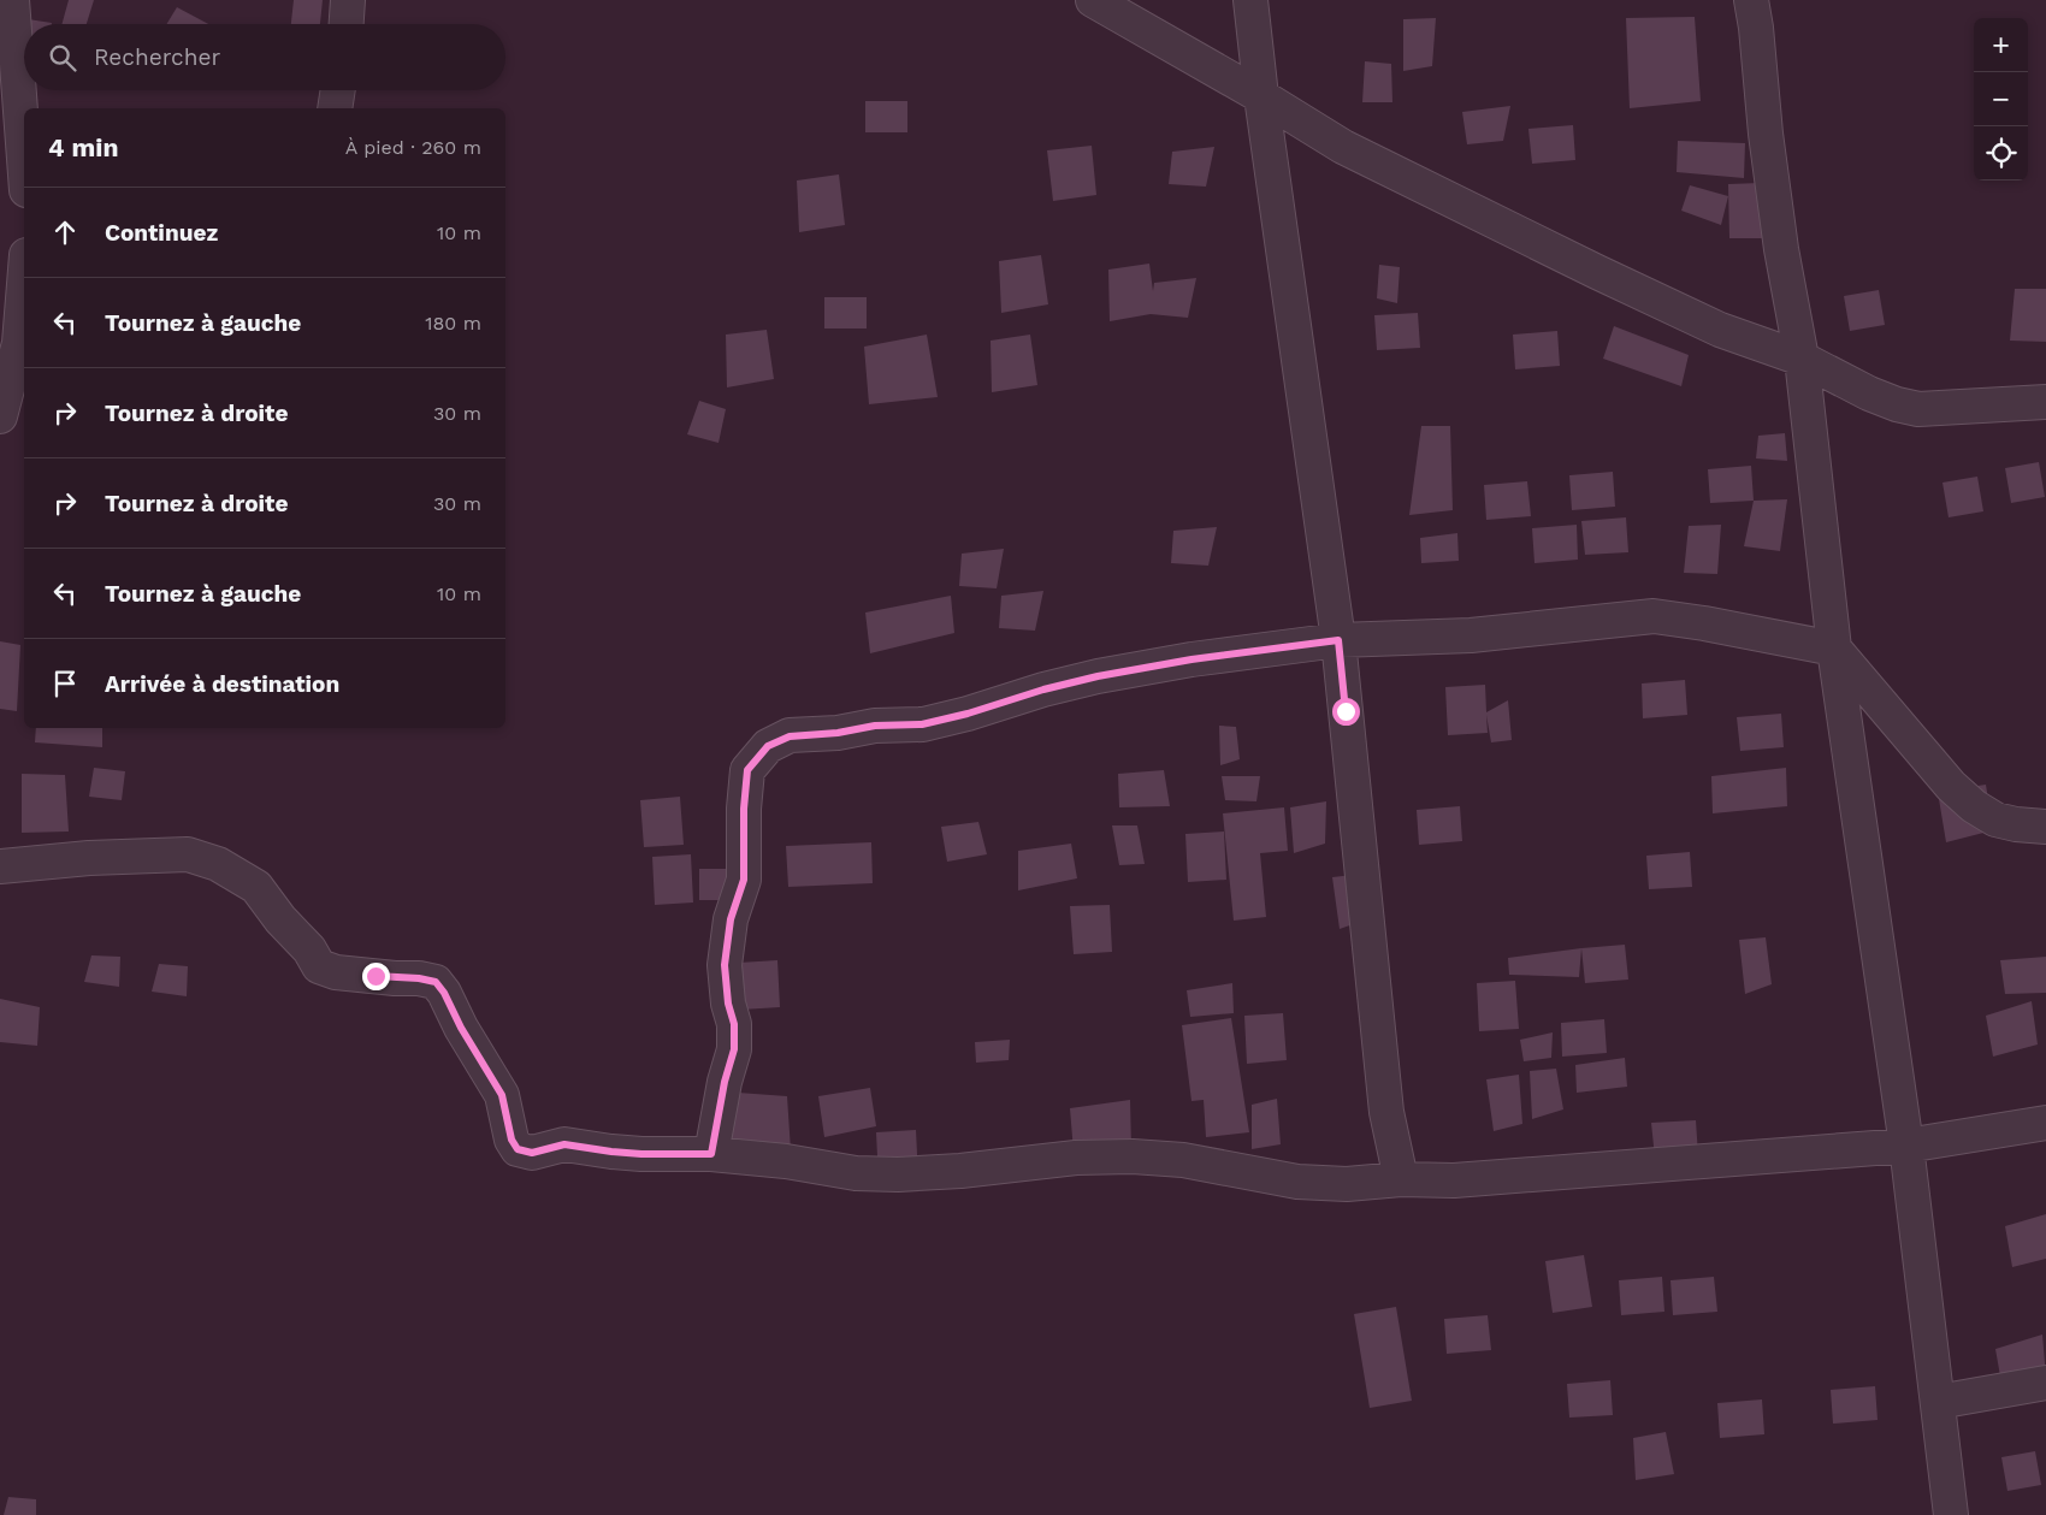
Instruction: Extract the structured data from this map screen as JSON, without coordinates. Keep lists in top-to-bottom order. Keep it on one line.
{"page":{"map_buttons":["+","−"],"search":"Rechercher","heading":["4 min","À pied · 260 m"],"list":[["Continuez","10 m"],["Tournez à gauche","180 m"],["Tournez à droite","30 m"],["Tournez à droite","30 m"],["Tournez à gauche","10 m"],"Arrivée à destination"]}}
